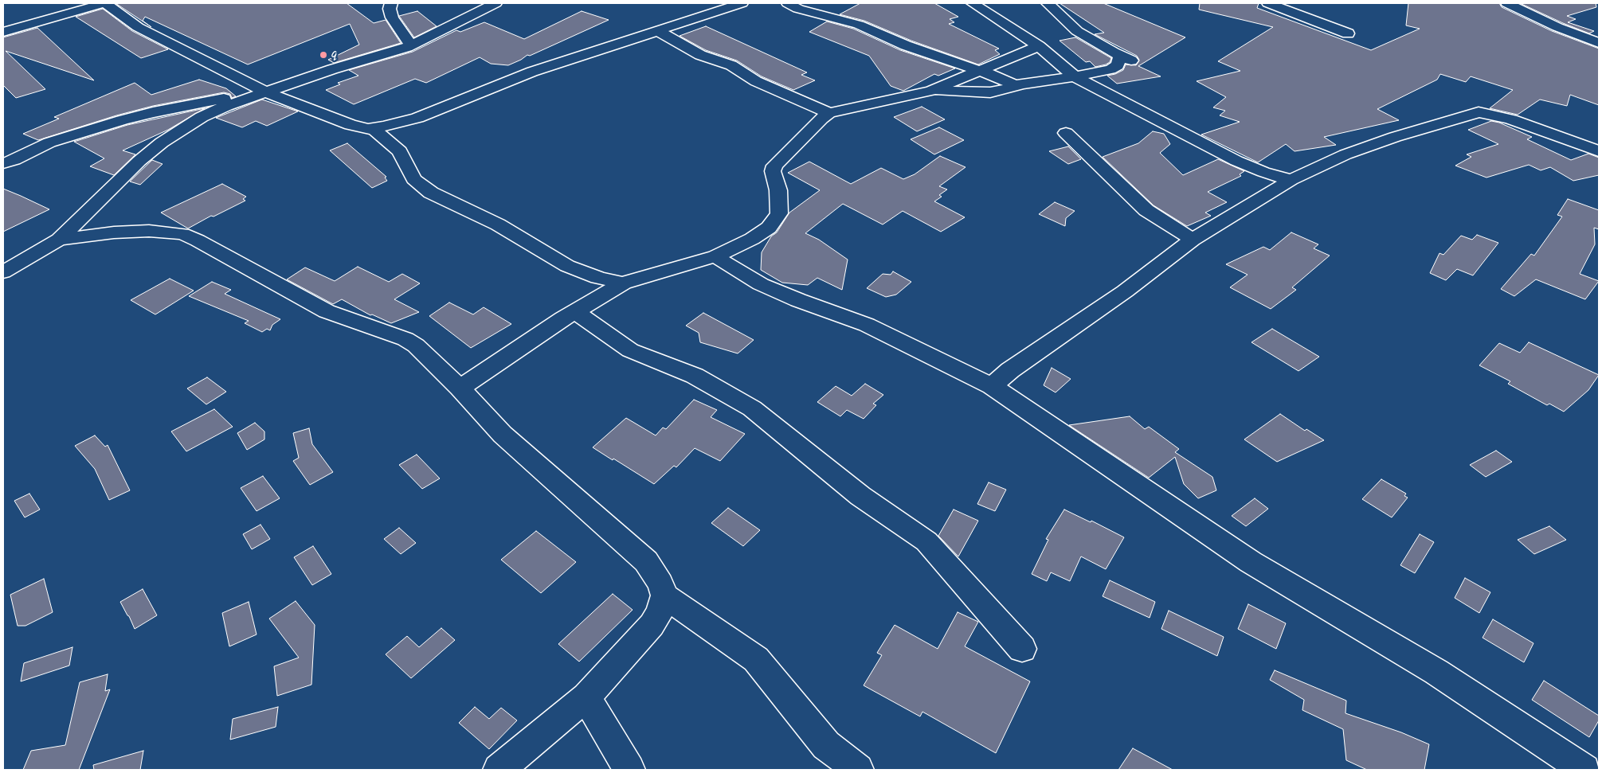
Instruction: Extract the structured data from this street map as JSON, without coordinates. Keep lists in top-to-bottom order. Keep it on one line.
{"places":["q"]}
